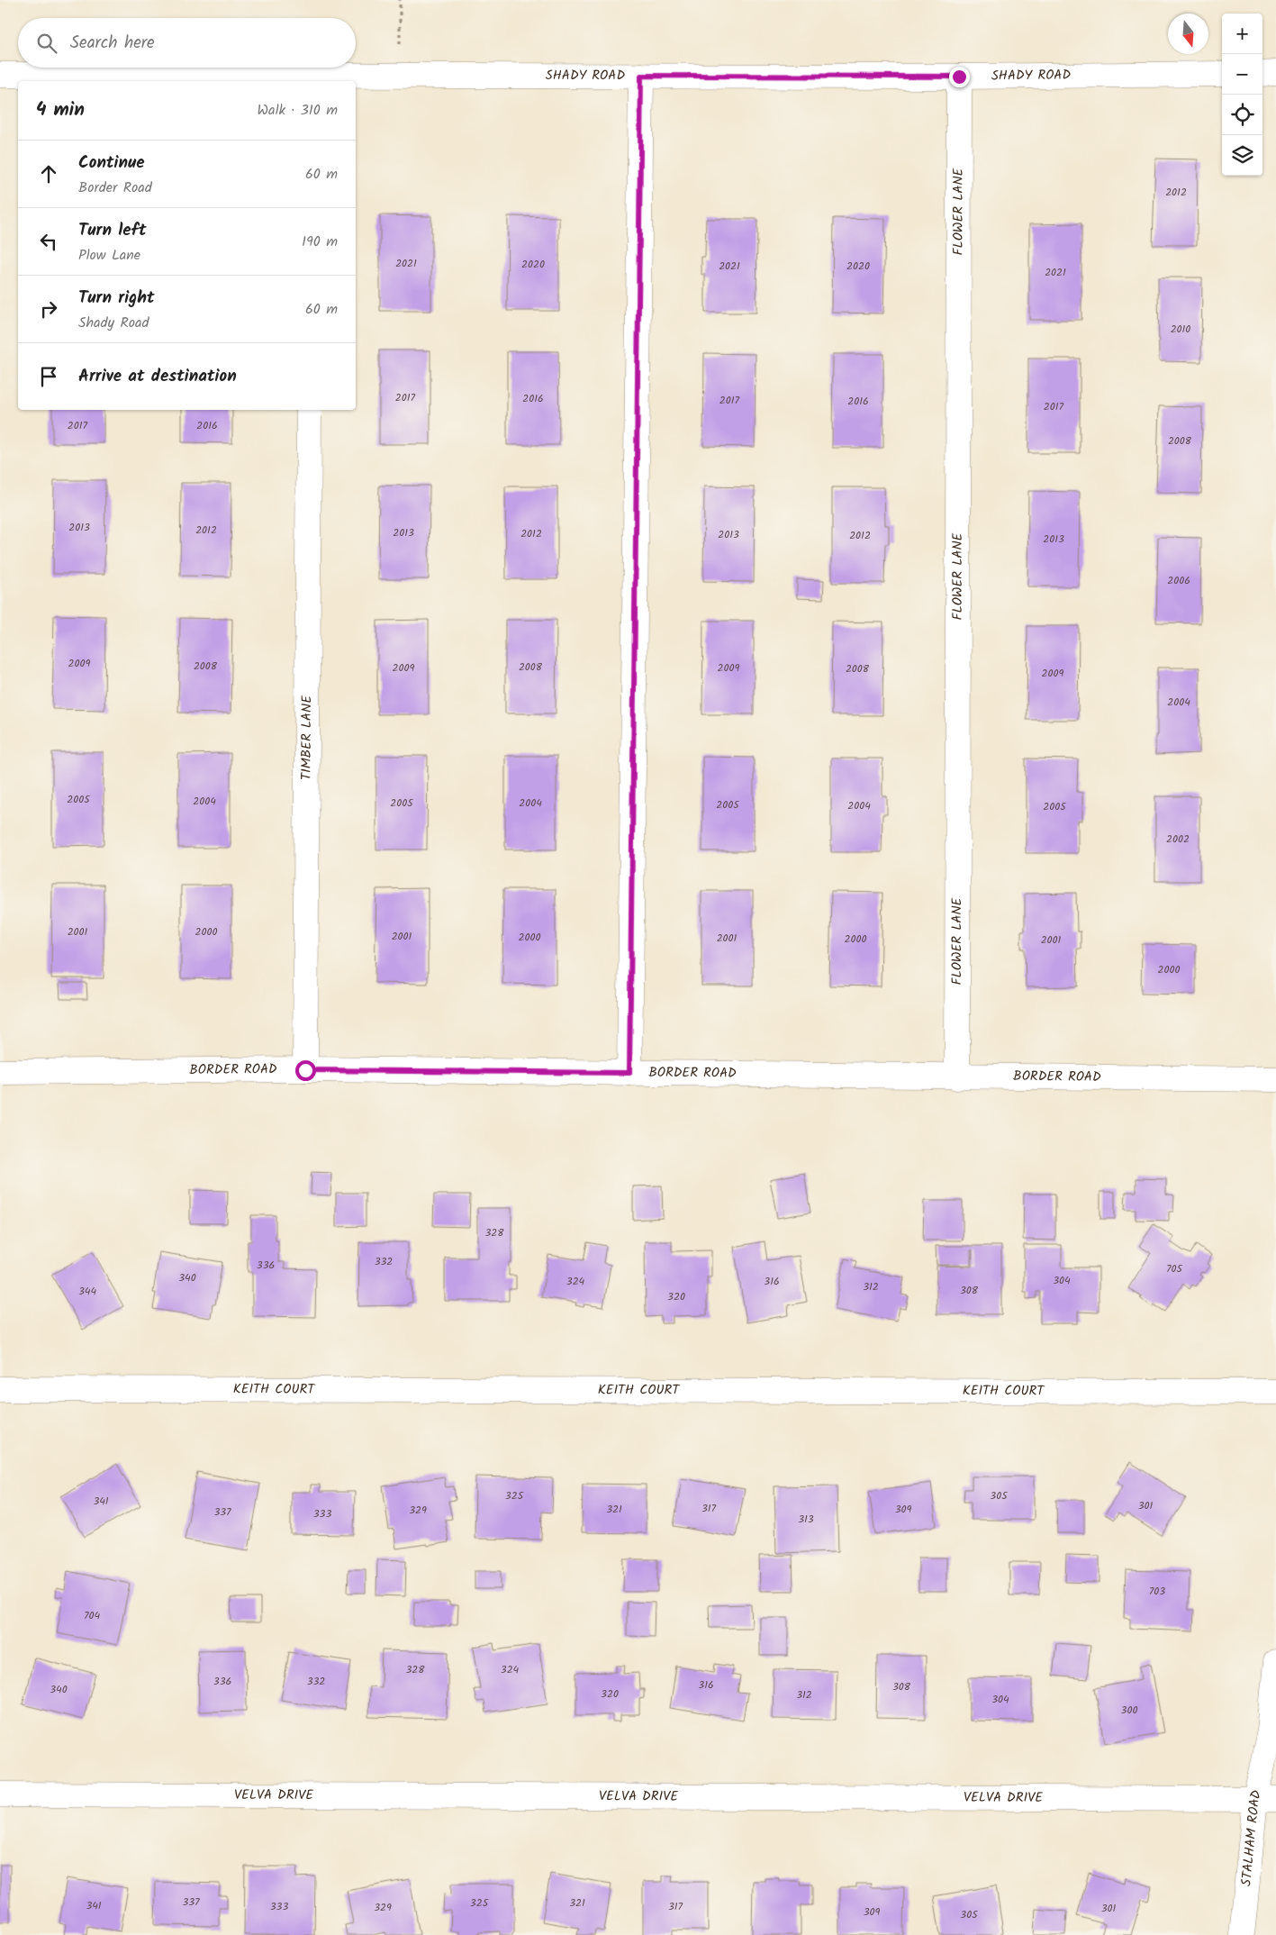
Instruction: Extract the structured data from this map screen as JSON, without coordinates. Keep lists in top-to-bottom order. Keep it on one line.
{"streets":{"street":["SHADY ROAD","FLOWER LANE","TIMBER LANE","BORDER ROAD","KEITH COURT","VELVA DRIVE","STALHAM ROAD"]},"crossings":[["SHADY ROAD","FLOWER LANE"],["FLOWER LANE","BORDER ROAD"],["TIMBER LANE","BORDER ROAD"],["VELVA DRIVE","STALHAM ROAD"]],"house_numbers":["2012","2021","2020","2021","2020","2021","2010","2017","2016","2017","2016","2017","2017","2016","2008","2013","2012","2013","2012","2013","2012","2013","2006","2009","2008","2008","2009","2009","2008","2009","2004","2005","2004","2005","2004","2005","2004","2005","2002","2001","2000","2001","2000","2001","2000","2001","2000","328","332","336","705","340","304","324","316","312","308","344","320","325","305","341","301","317","321","309","329","337","333","313","703","704","328","324","336","332","316","308","340","320","312","304","300","337","325","321","341","333","317","329","301","309","305"],"north":"bottom","page":{"map_buttons":["+","−"],"search":"Search here","heading":["4 min","Walk · 310 m"],"list":[["Continue","Border Road","60 m"],["Turn left","Plow Lane","190 m"],["Turn right","Shady Road","60 m"],"Arrive at destination"]}}
